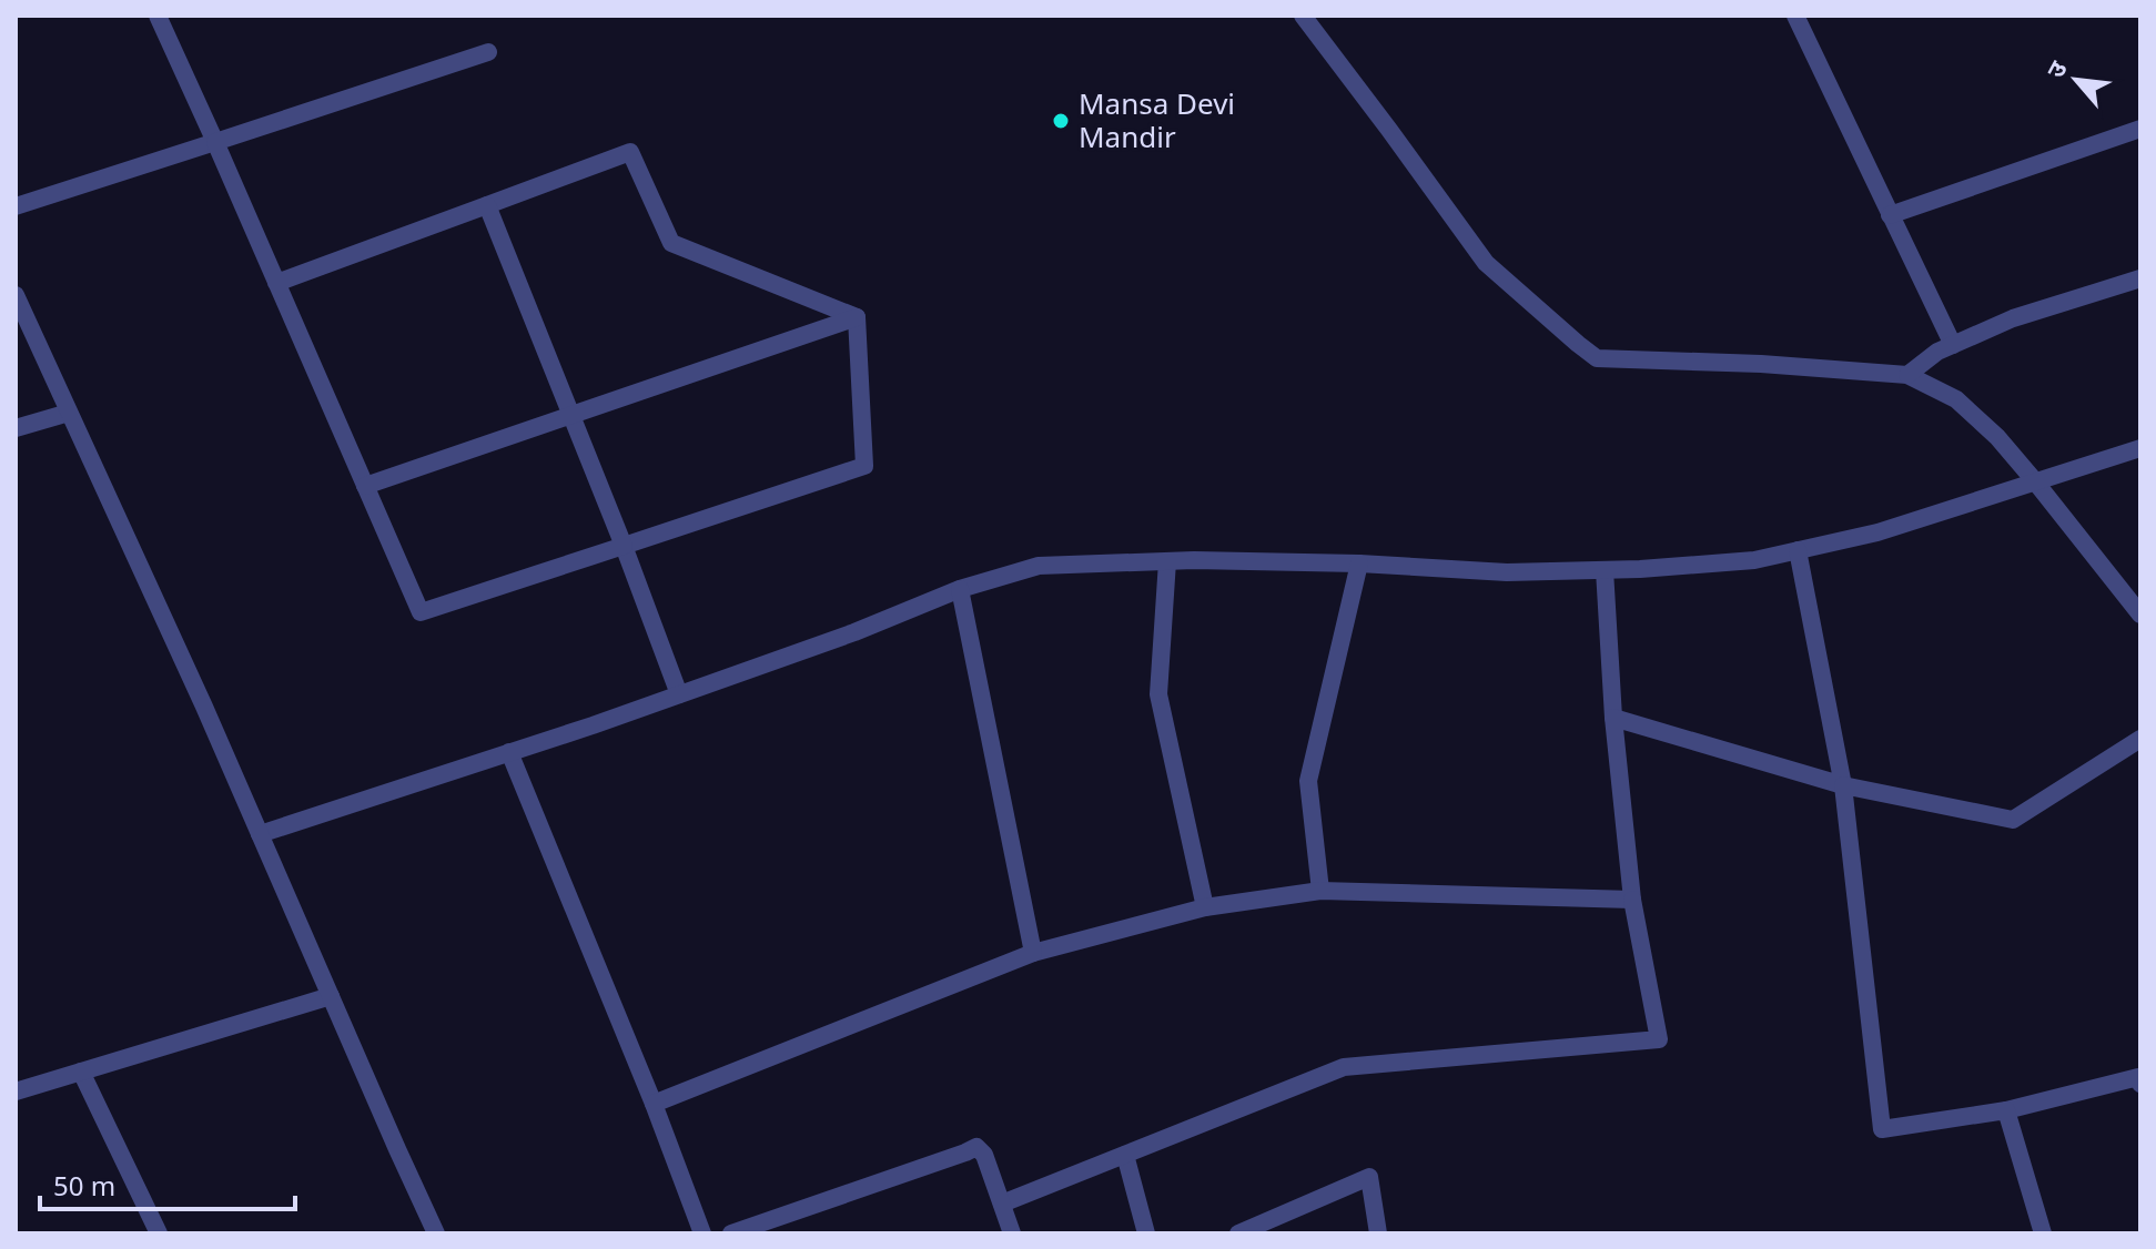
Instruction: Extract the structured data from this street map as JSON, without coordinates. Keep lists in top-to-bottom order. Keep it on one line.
{"places":["Mansa Devi Mandir"],"scale_bar":"50 m","north":"top left"}
